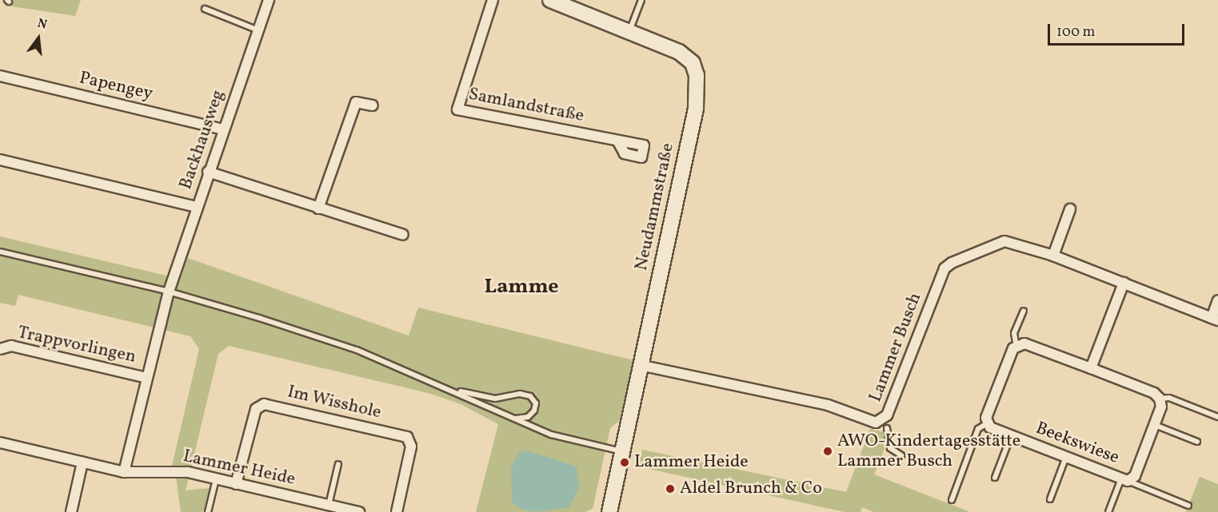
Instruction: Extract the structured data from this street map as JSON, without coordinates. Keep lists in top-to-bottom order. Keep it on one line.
{"streets":{"main road":["Neudammstraße"],"street":["Papengey","Samlandstraße","Backhausweg","Trappvorlingen","Lammer Busch","Im Wisshole","Beekswiese","Lammer Heide"]},"crossings":[["Papengey","Backhausweg"],["Backhausweg","Trappvorlingen"],["Neudammstraße","Lammer Busch"],["Trappvorlingen","Lammer Heide"],["Im Wisshole","Lammer Heide"]],"districts":["Lamme"],"places":["AWO-Kindertagesstätte Lammer Busch","Lammer Heide","Aldel Brunch & Co"],"scale_bar":"100 m","north":"top"}
